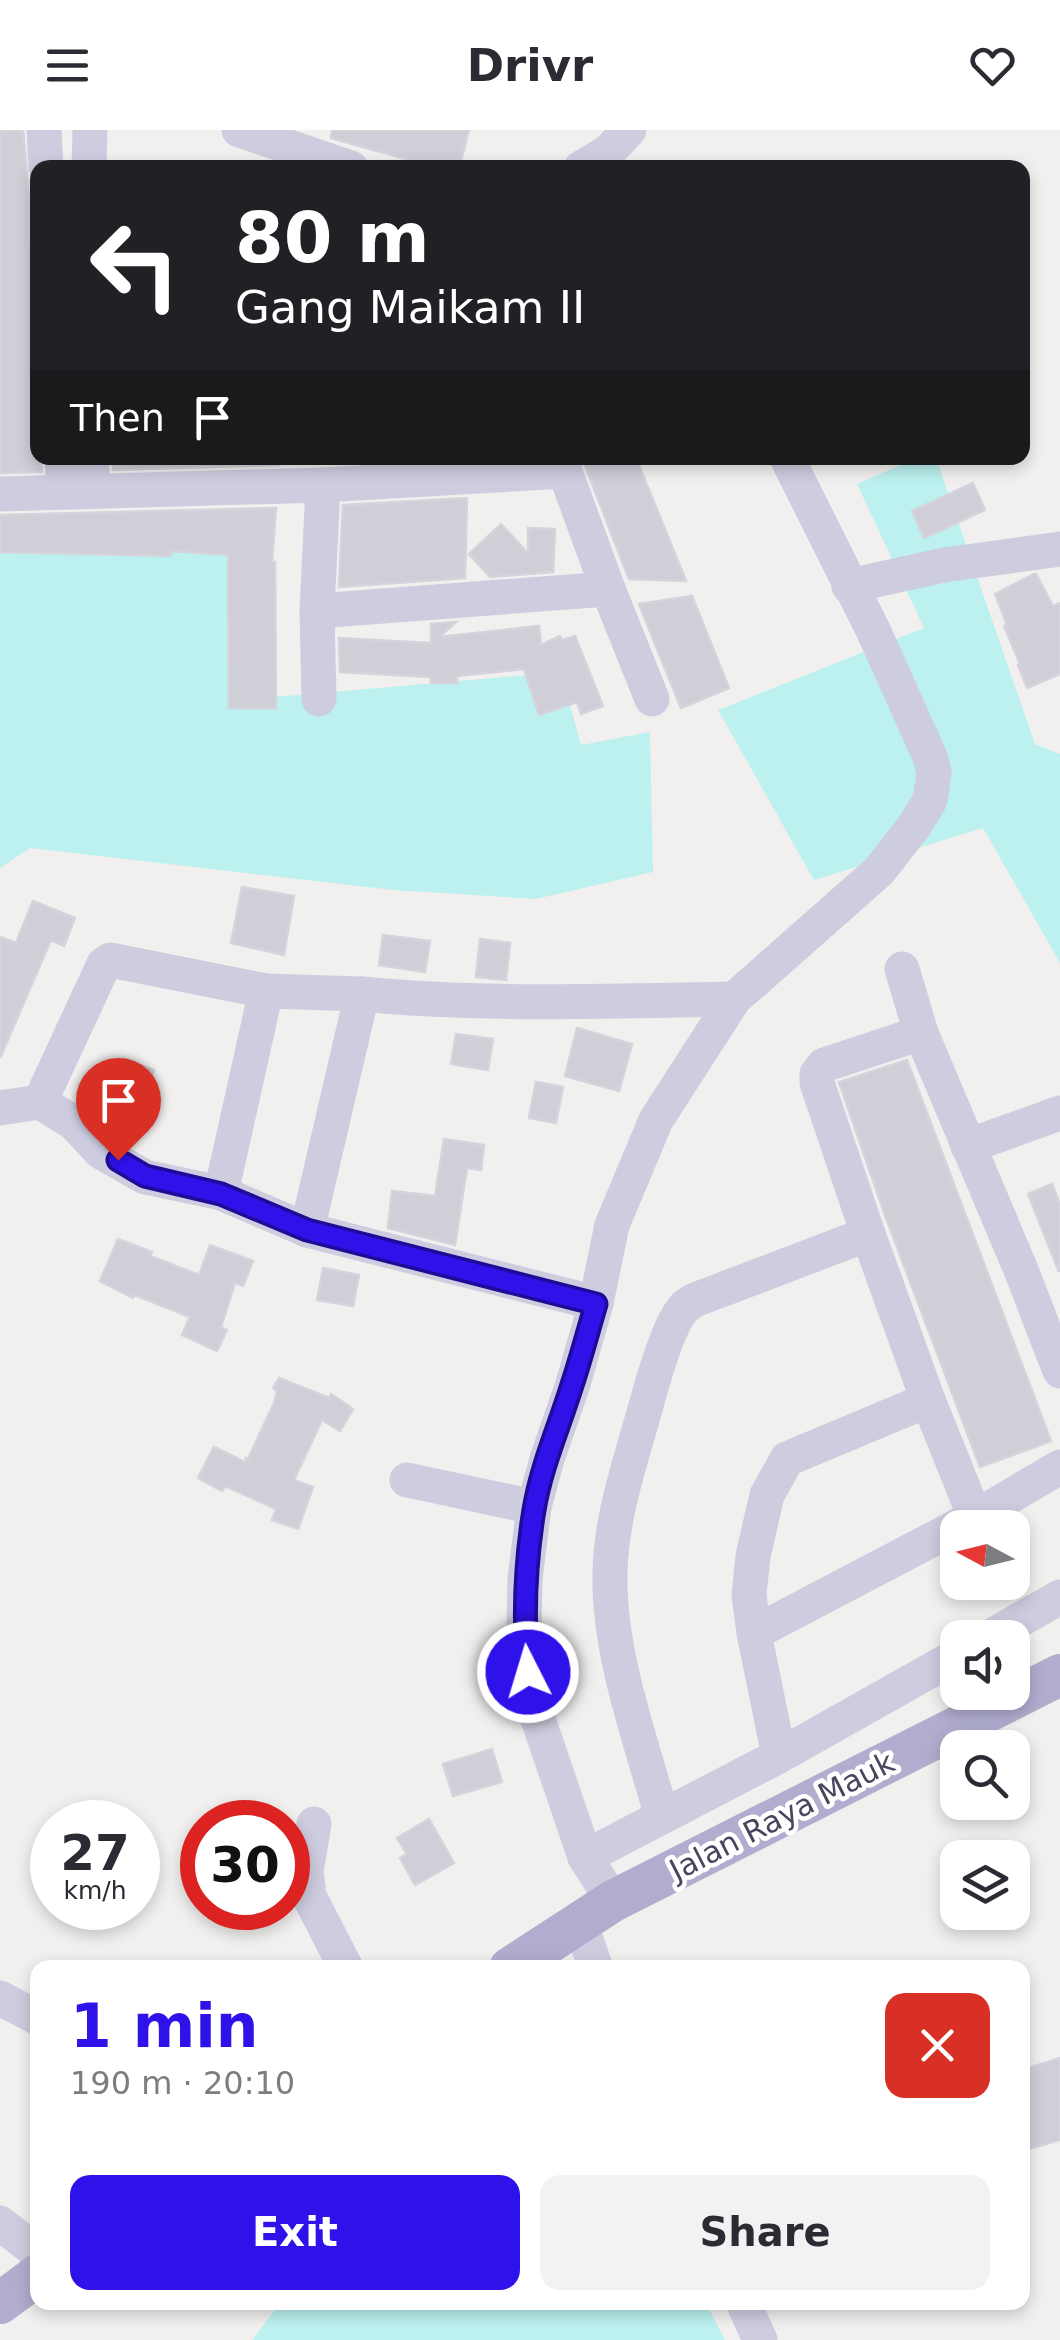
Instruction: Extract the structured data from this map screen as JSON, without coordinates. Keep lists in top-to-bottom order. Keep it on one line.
{"streets":{"main road":["Jalan Raya Mauk"]},"north":"left","page":{"header":"Drivr","turn":["80 m","Gang Maikam II"],"then":"Then","speed":"27 km/h","limit":"30","heading":["1 min","190 m · 20:10"],"buttons":["Exit","Share"]}}
